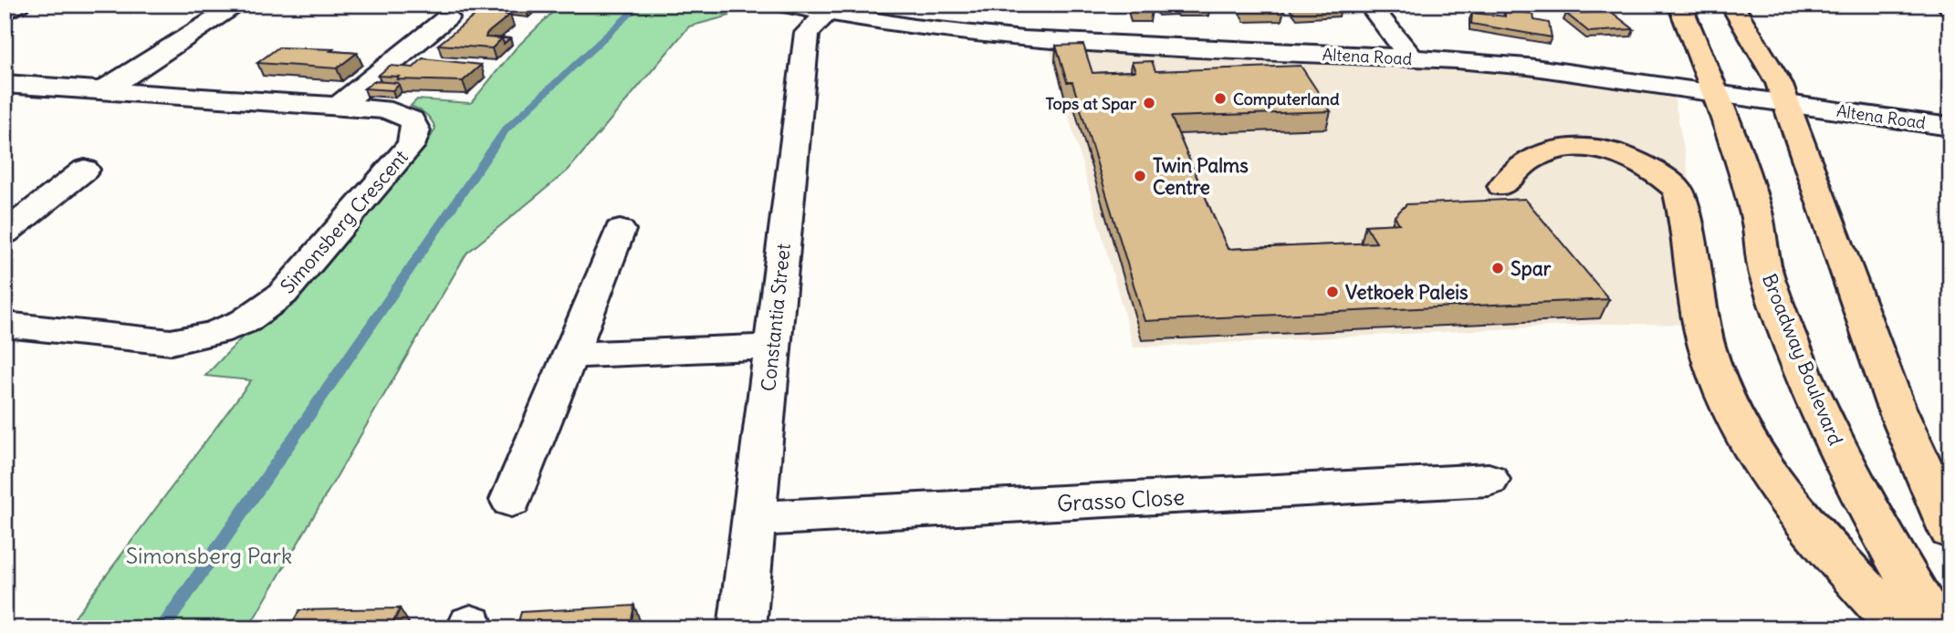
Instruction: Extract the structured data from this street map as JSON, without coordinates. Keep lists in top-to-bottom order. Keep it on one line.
{"streets":{"main road":["Broadway Boulevard"],"street":["Altena Road","Simonsberg Crescent","Constantia Street","Grasso Close"]},"crossings":[["Altena Road","Constantia Street"],["Altena Road","Broadway Boulevard"],["Constantia Street","Grasso Close"]],"parks":["Simonsberg Park"],"places":["Computerland","Tops at Spar","Twin Palms Centre","Spar","Vetkoek Paleis"]}
